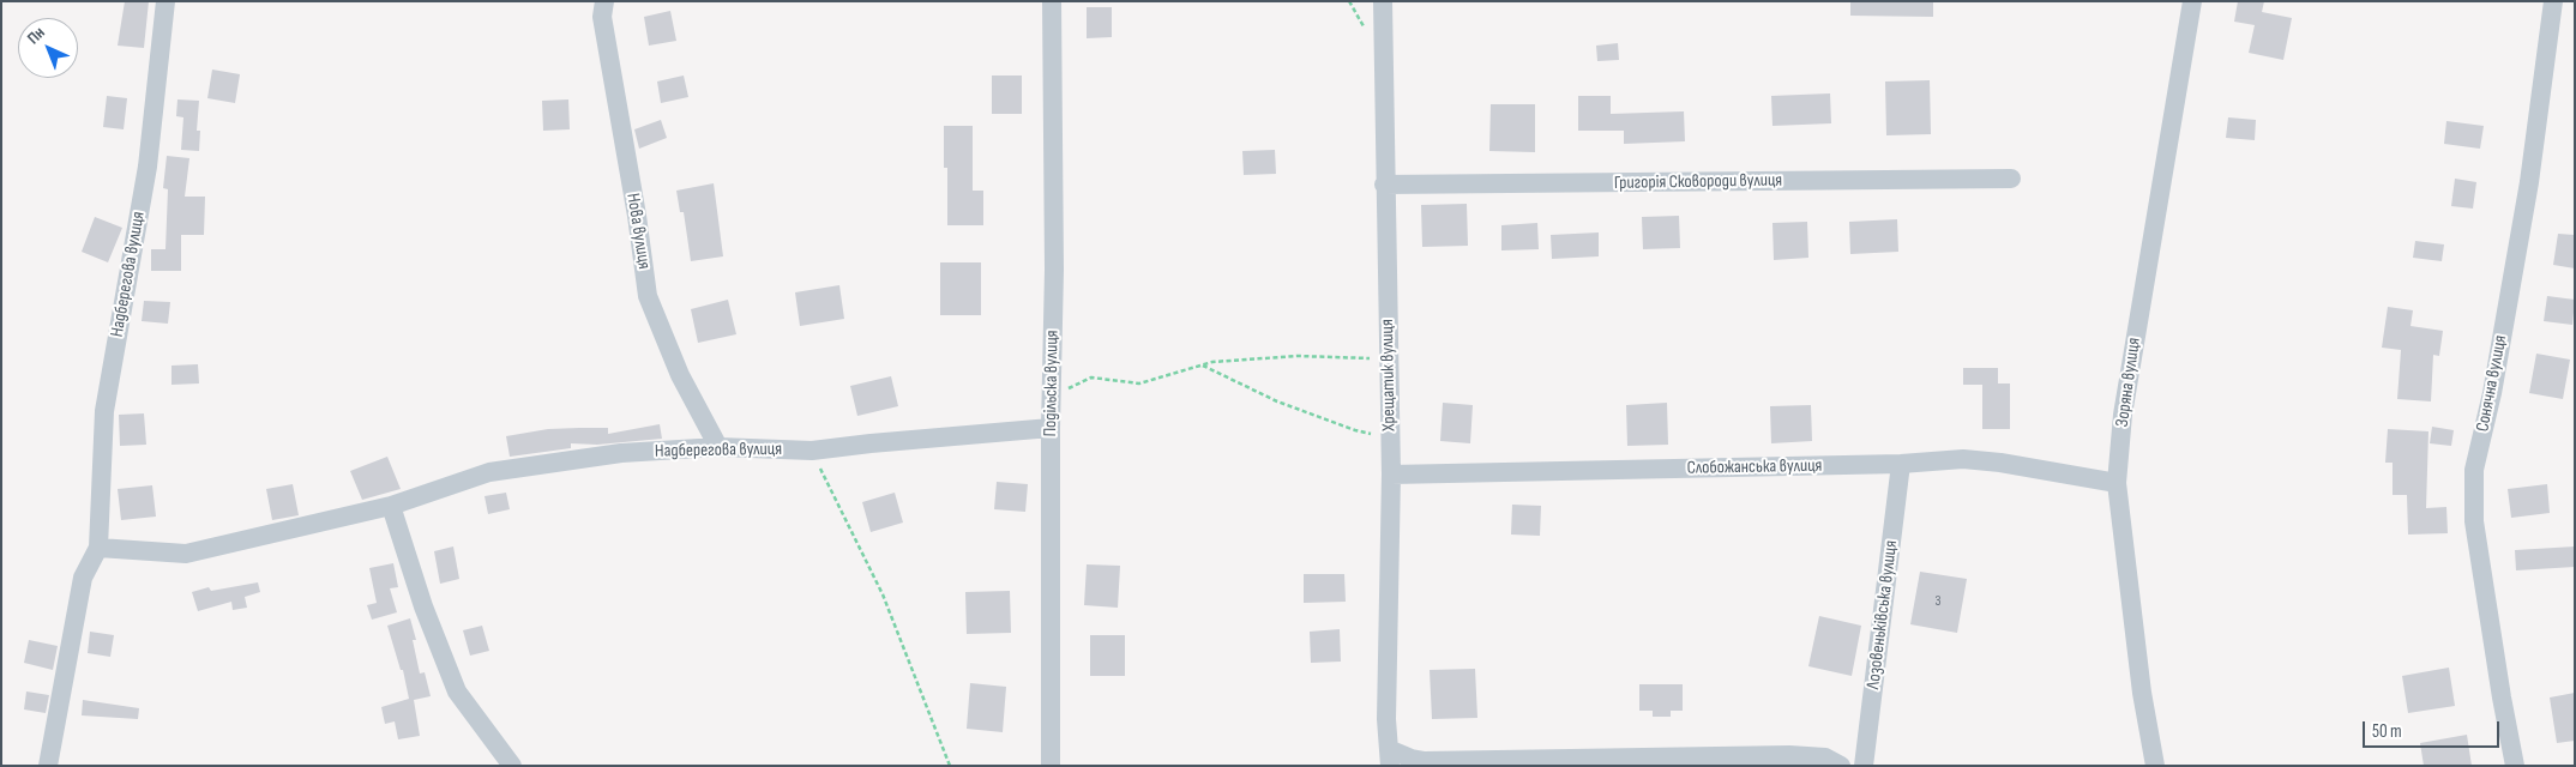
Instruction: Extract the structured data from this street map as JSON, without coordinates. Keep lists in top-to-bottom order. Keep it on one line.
{"streets":{"street":["Григорія Сковороди вулиця","Нова вулиця","Надберегова вулиця","Хрещатик вулиця","Зоряна вулиця","Подільска вулиця","Сонячна вулиця","Слобожанська вулиця","Лозовеньківська вулиця"]},"crossings":[["Григорія Сковороди вулиця","Хрещатик вулиця"],["Нова вулиця","Надберегова вулиця"],["Надберегова вулиця","Подільска вулиця"],["Хрещатик вулиця","Слобожанська вулиця"],["Зоряна вулиця","Слобожанська вулиця"],["Слобожанська вулиця","Лозовеньківська вулиця"]],"house_numbers":["3"],"scale_bar":"50 m","north":"top left"}
